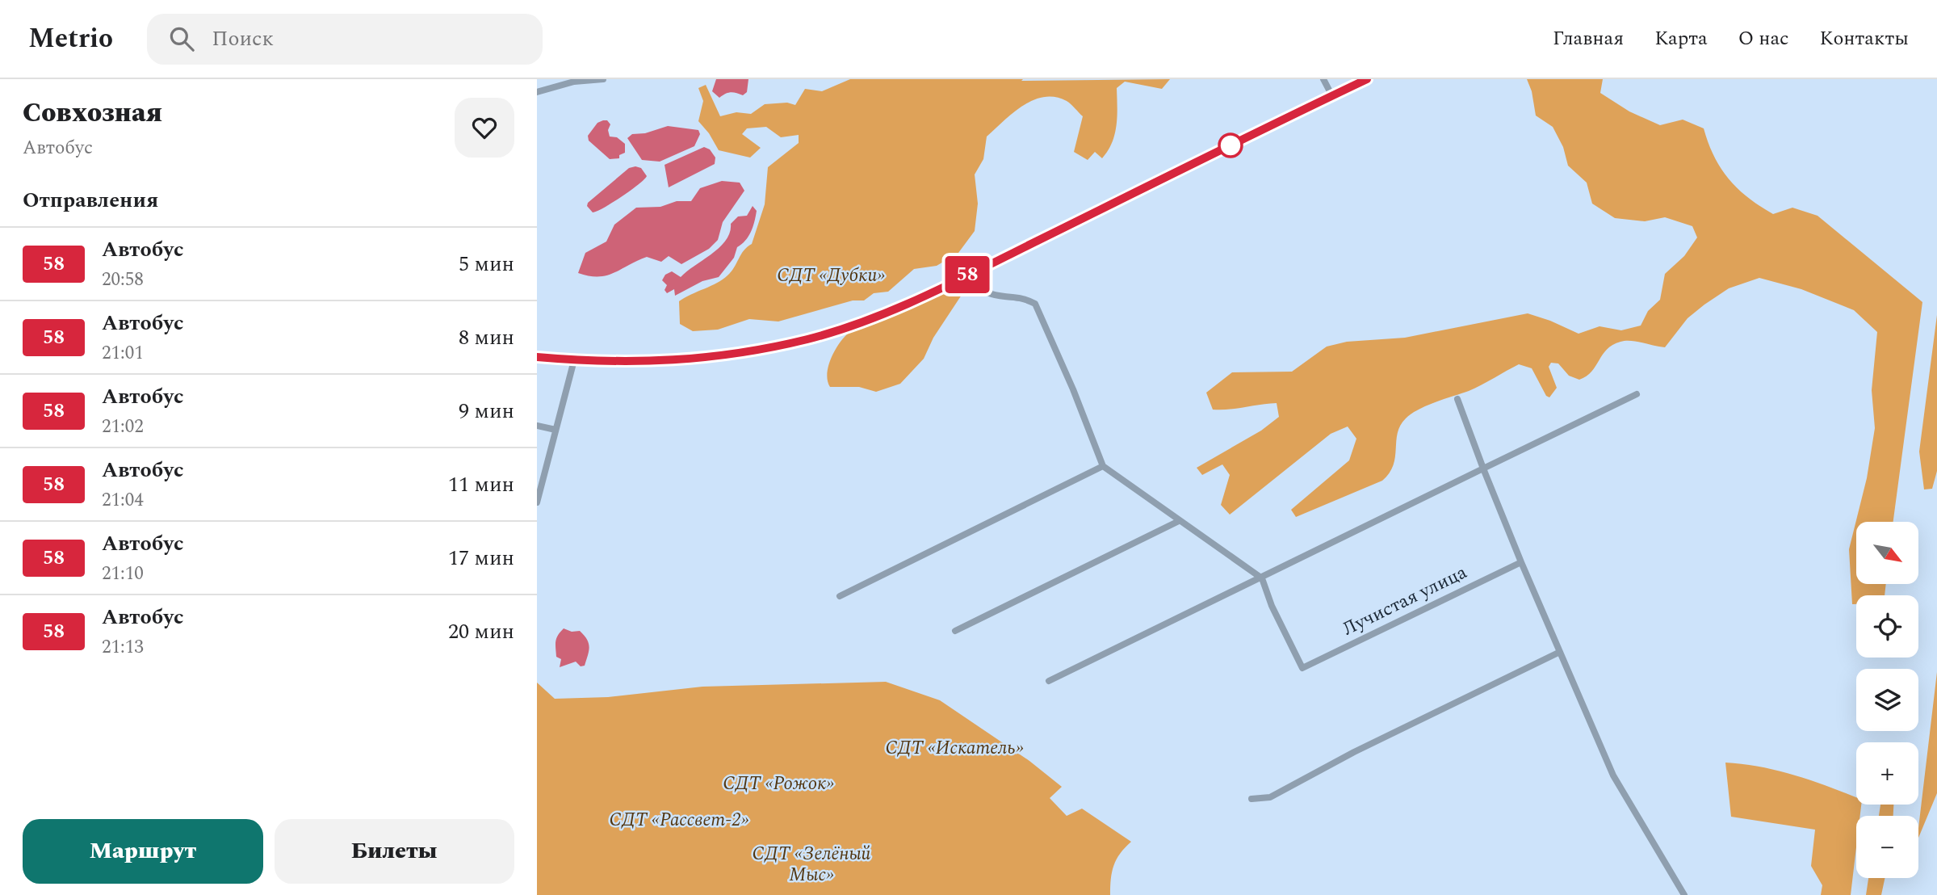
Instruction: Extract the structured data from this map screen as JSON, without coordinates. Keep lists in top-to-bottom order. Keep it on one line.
{"streets":{"street":["Лучистая улица"]},"parks":["СДТ «Дубки»","СДТ «Искатель»","СДТ «Рожок»","СДТ «Рассвет-2»","СДТ «Зелёный Мыс»"],"lines":["bus line 58"],"north":"bottom right","page":{"header":"Metrio","search":"Поиск","nav":["Главная","Карта","О нас","Контакты"],"heading":[["Совхозная","Автобус"],"Отправления"],"on_map":"58","list":[{"mark":"58","name":"Автобус","note":"20:58","value":"5 мин"},{"mark":"58","name":"Автобус","note":"21:01","value":"8 мин"},{"mark":"58","name":"Автобус","note":"21:02","value":"9 мин"},{"mark":"58","name":"Автобус","note":"21:04","value":"11 мин"},{"mark":"58","name":"Автобус","note":"21:10","value":"17 мин"},{"mark":"58","name":"Автобус","note":"21:13","value":"20 мин"}],"map_buttons":["+","−"],"buttons":["Маршрут","Билеты"]}}
